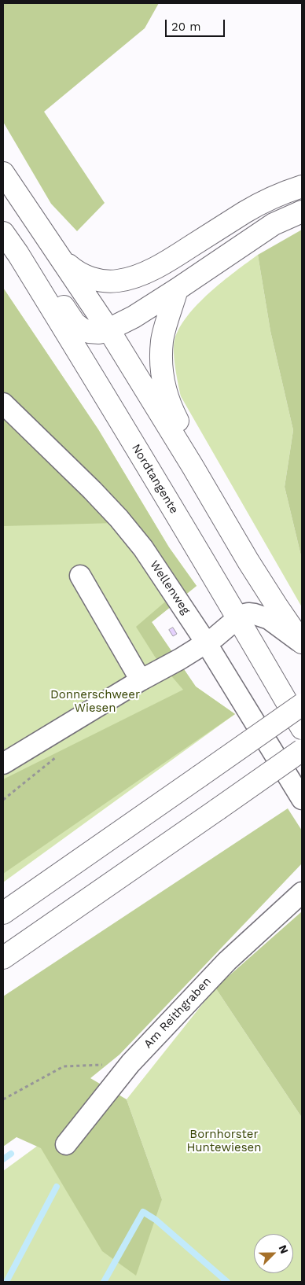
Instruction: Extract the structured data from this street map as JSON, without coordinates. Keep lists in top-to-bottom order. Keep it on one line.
{"streets":{"highway":["Nordtangente"],"street":["Wellenweg","Am Reithgraben"]},"parks":["Donnerschweer Wiesen","Bornhorster Huntewiesen"],"scale_bar":"20 m","north":"top right"}
